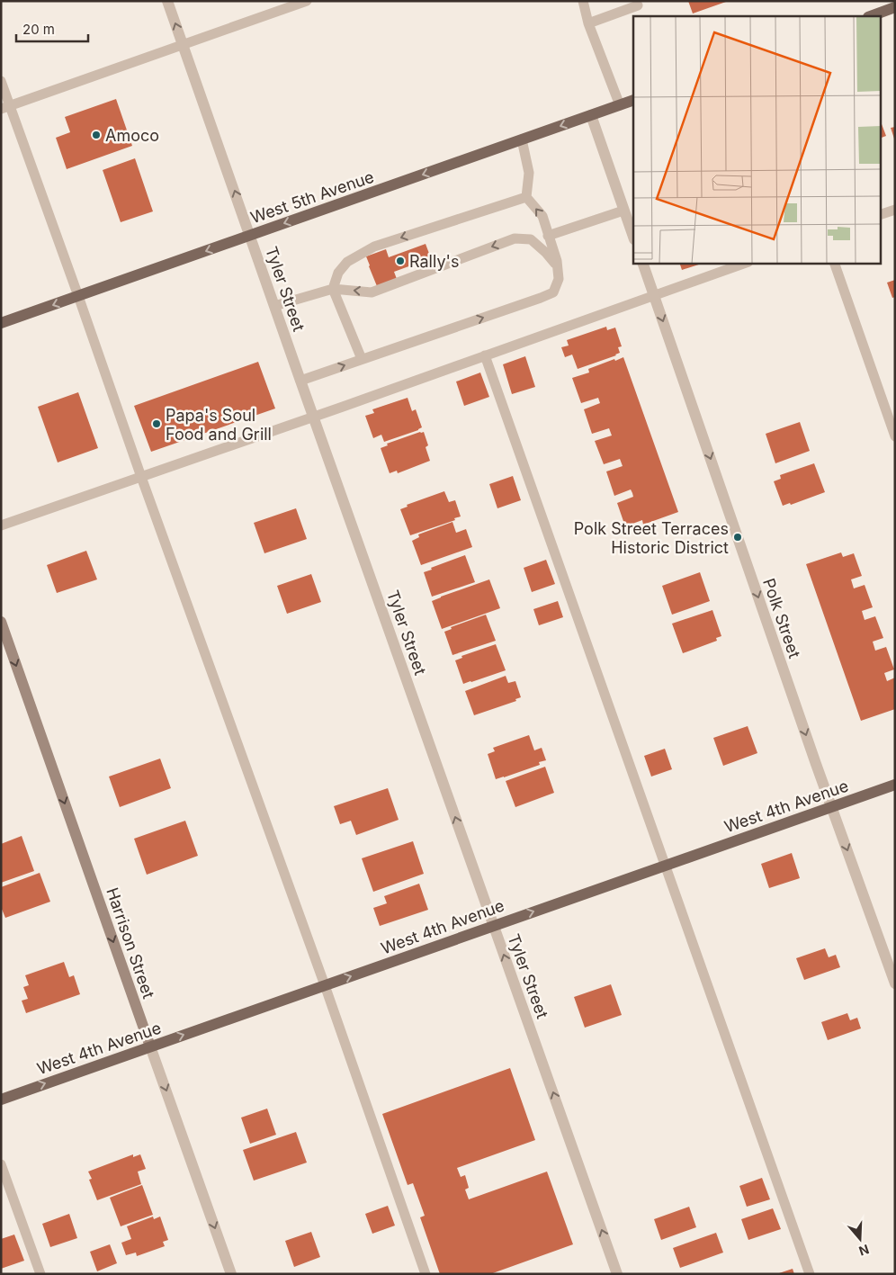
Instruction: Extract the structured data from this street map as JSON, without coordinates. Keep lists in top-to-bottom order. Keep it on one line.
{"streets":{"main road":["West 5th Avenue","West 4th Avenue"],"street":["Tyler Street","Polk Street","Harrison Street"]},"crossings":[["West 5th Avenue","Tyler Street"],["Tyler Street","West 4th Avenue"],["Polk Street","West 4th Avenue"],["West 4th Avenue","Harrison Street"]],"one_way":["West 5th Avenue","Tyler Street","Polk Street","West 4th Avenue","Harrison Street"],"places":["Amoco","Rally's","Papa's Soul Food and Grill","Polk Street Terraces Historic District"],"scale_bar":"20 m","north":"bottom"}
